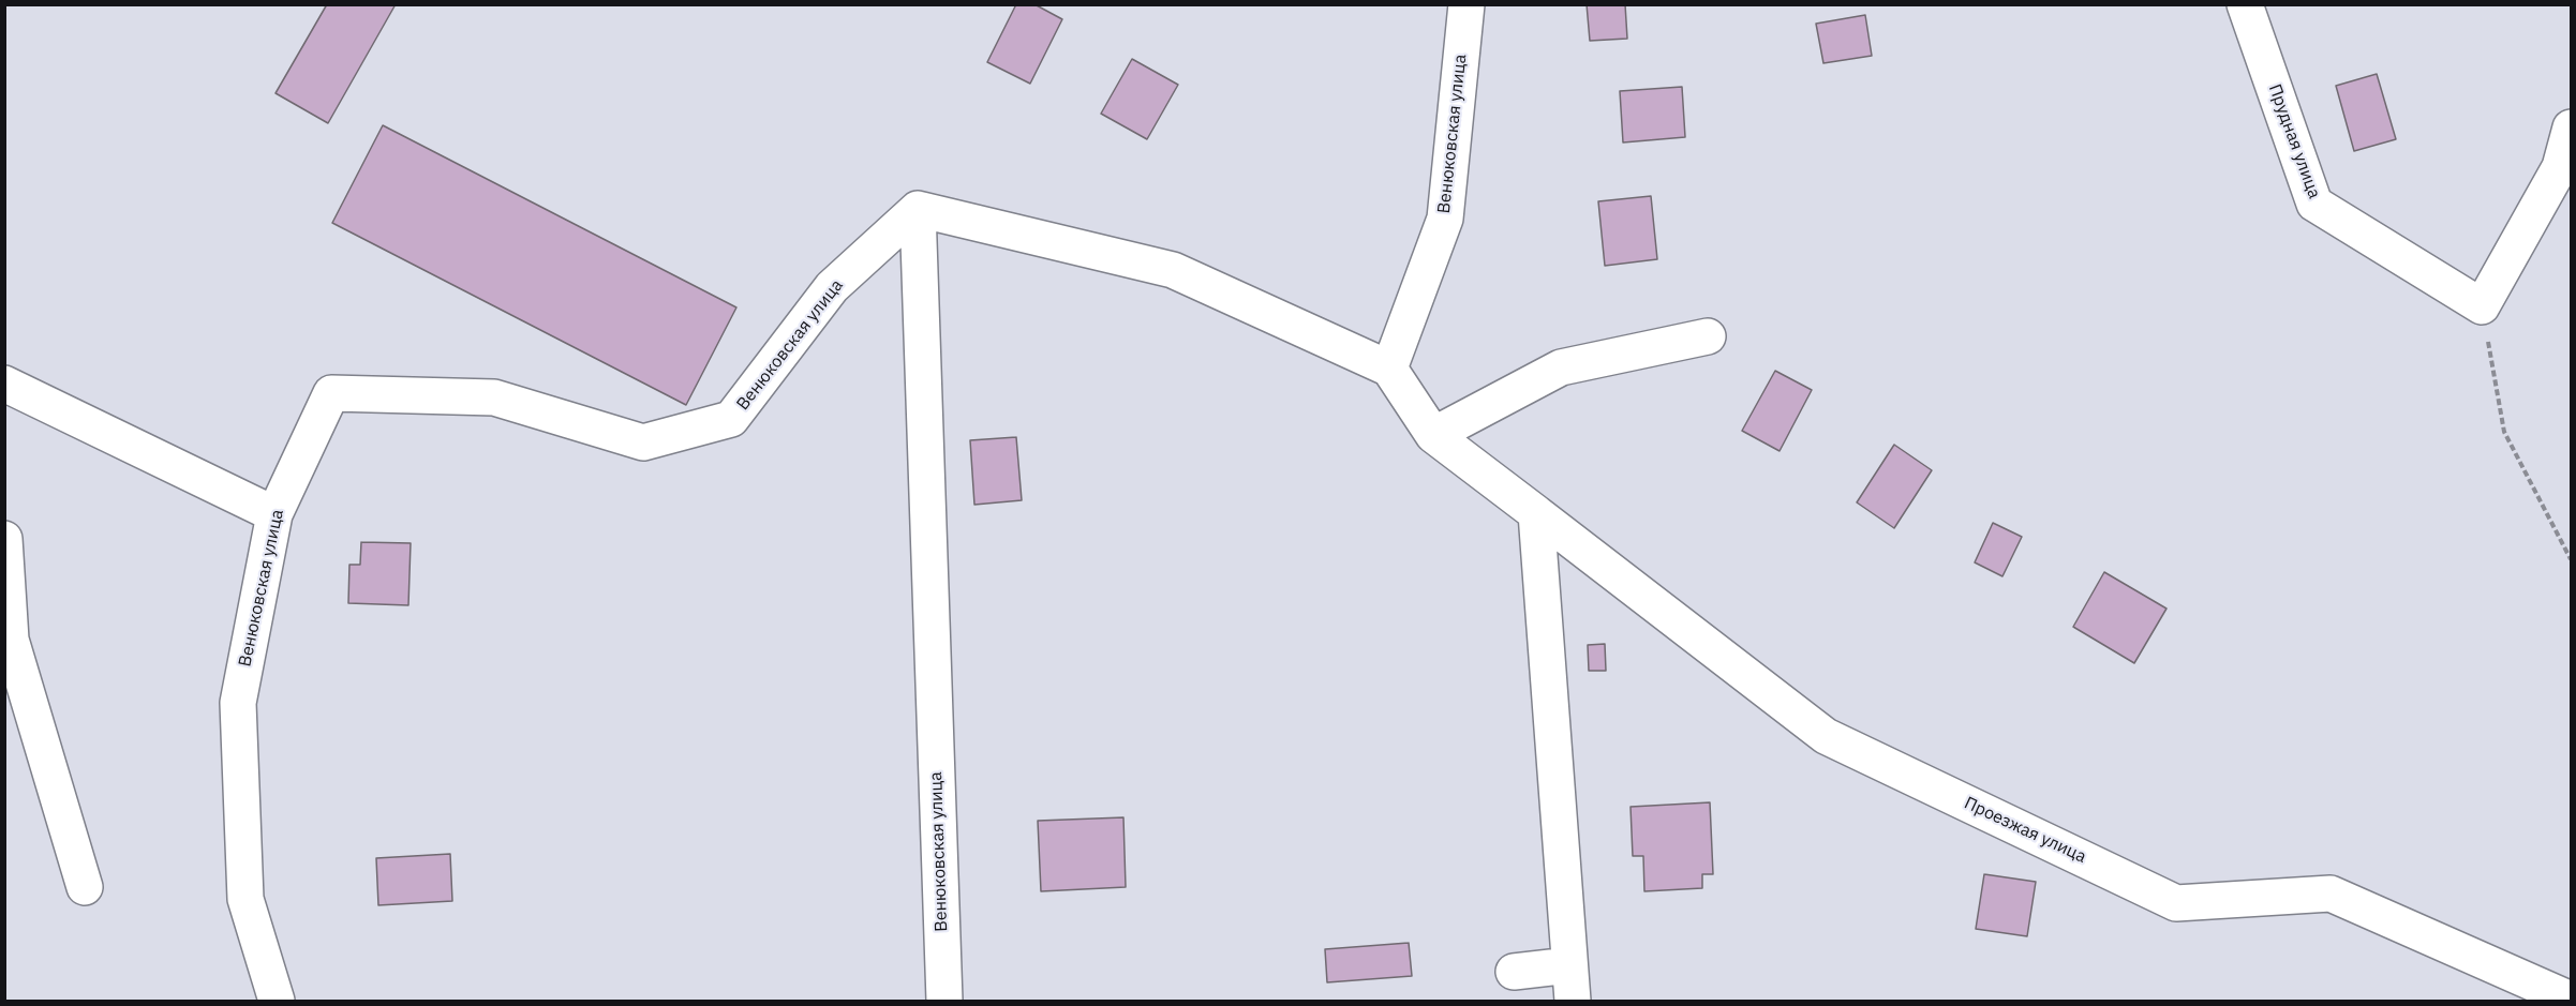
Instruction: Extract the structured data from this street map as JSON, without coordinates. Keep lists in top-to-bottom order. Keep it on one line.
{"streets":{"street":["Венюковская улица","Прудная улица","Проезжая улица"]},"crossings":[["Венюковская улица","Проезжая улица"]]}
